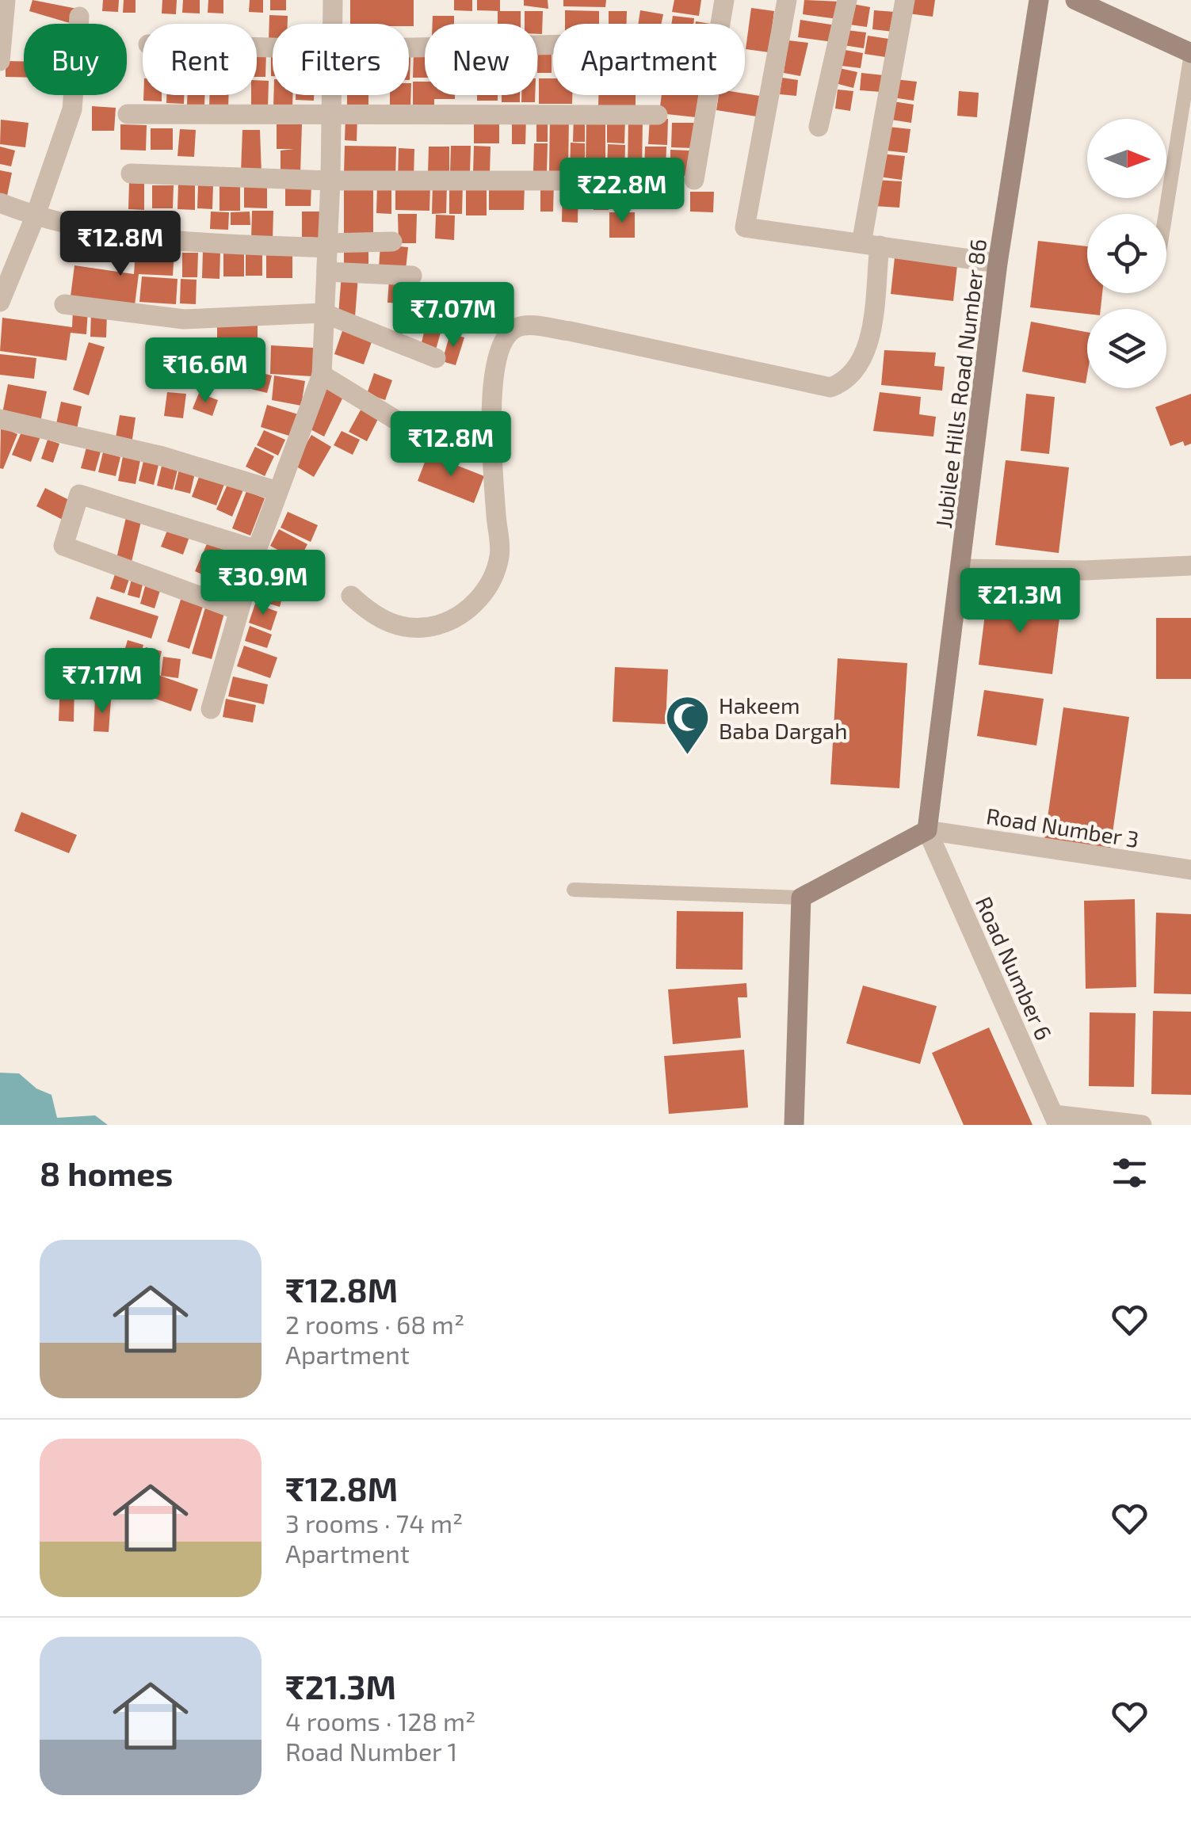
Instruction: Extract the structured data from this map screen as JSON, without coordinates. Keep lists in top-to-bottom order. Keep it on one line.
{"streets":{"street":["Jubilee Hills Road Number 86","Road Number 3","Road Number 6"]},"crossings":[["Jubilee Hills Road Number 86","Road Number 3"],["Jubilee Hills Road Number 86","Road Number 6"],["Road Number 3","Road Number 6"]],"places":{"mosque":["Hakeem Baba Dargah"]},"north":"right","page":{"chip":["Buy","Rent","Filters","New","Apartment"],"price":["₹22.8M","₹12.8M","₹7.07M","₹16.6M","₹12.8M","₹30.9M","₹21.3M","₹7.17M"],"heading":"8 homes","list":[{"name":"₹12.8M","note":"2 rooms · 68 m² · Apartment"},{"name":"₹12.8M","note":"3 rooms · 74 m² · Apartment"},{"name":"₹21.3M","note":"4 rooms · 128 m² · Road Number 1"}]}}
